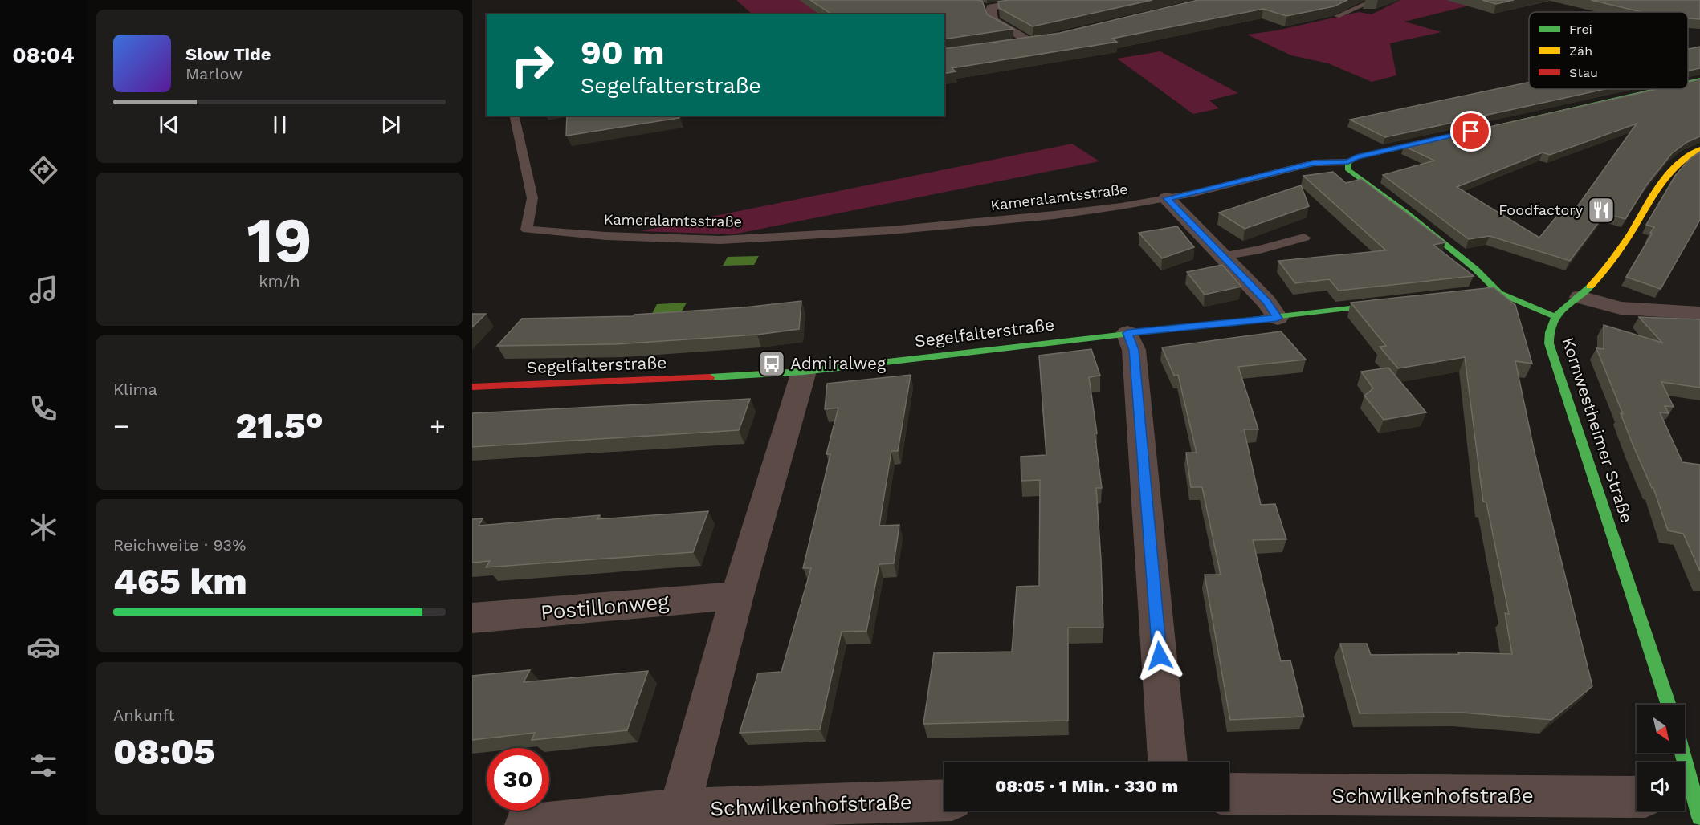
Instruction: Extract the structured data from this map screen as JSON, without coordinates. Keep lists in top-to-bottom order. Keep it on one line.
{"streets":{"street":["Kameralamtsstraße","Segelfalterstraße","Kornwestheimer Straße","Postillonweg","Schwilkenhofstraße"]},"places":{"restaurant":["Foodfactory"],"bus stop":["Admiralweg"]},"legend":["Frei","Zäh","Stau"],"north":"bottom right","page":{"tabs":"08:04","turn":["90 m","Segelfalterstraße"],"song":["Slow Tide","Marlow"],"tile":[["19","km/h"],"Klima",["Reichweite · 93%","465 km"],["Ankunft","08:05"]],"heat":["−","21.5°","+"],"limit":"30","trip":"08:05 · 1 Min. · 330 m"}}
